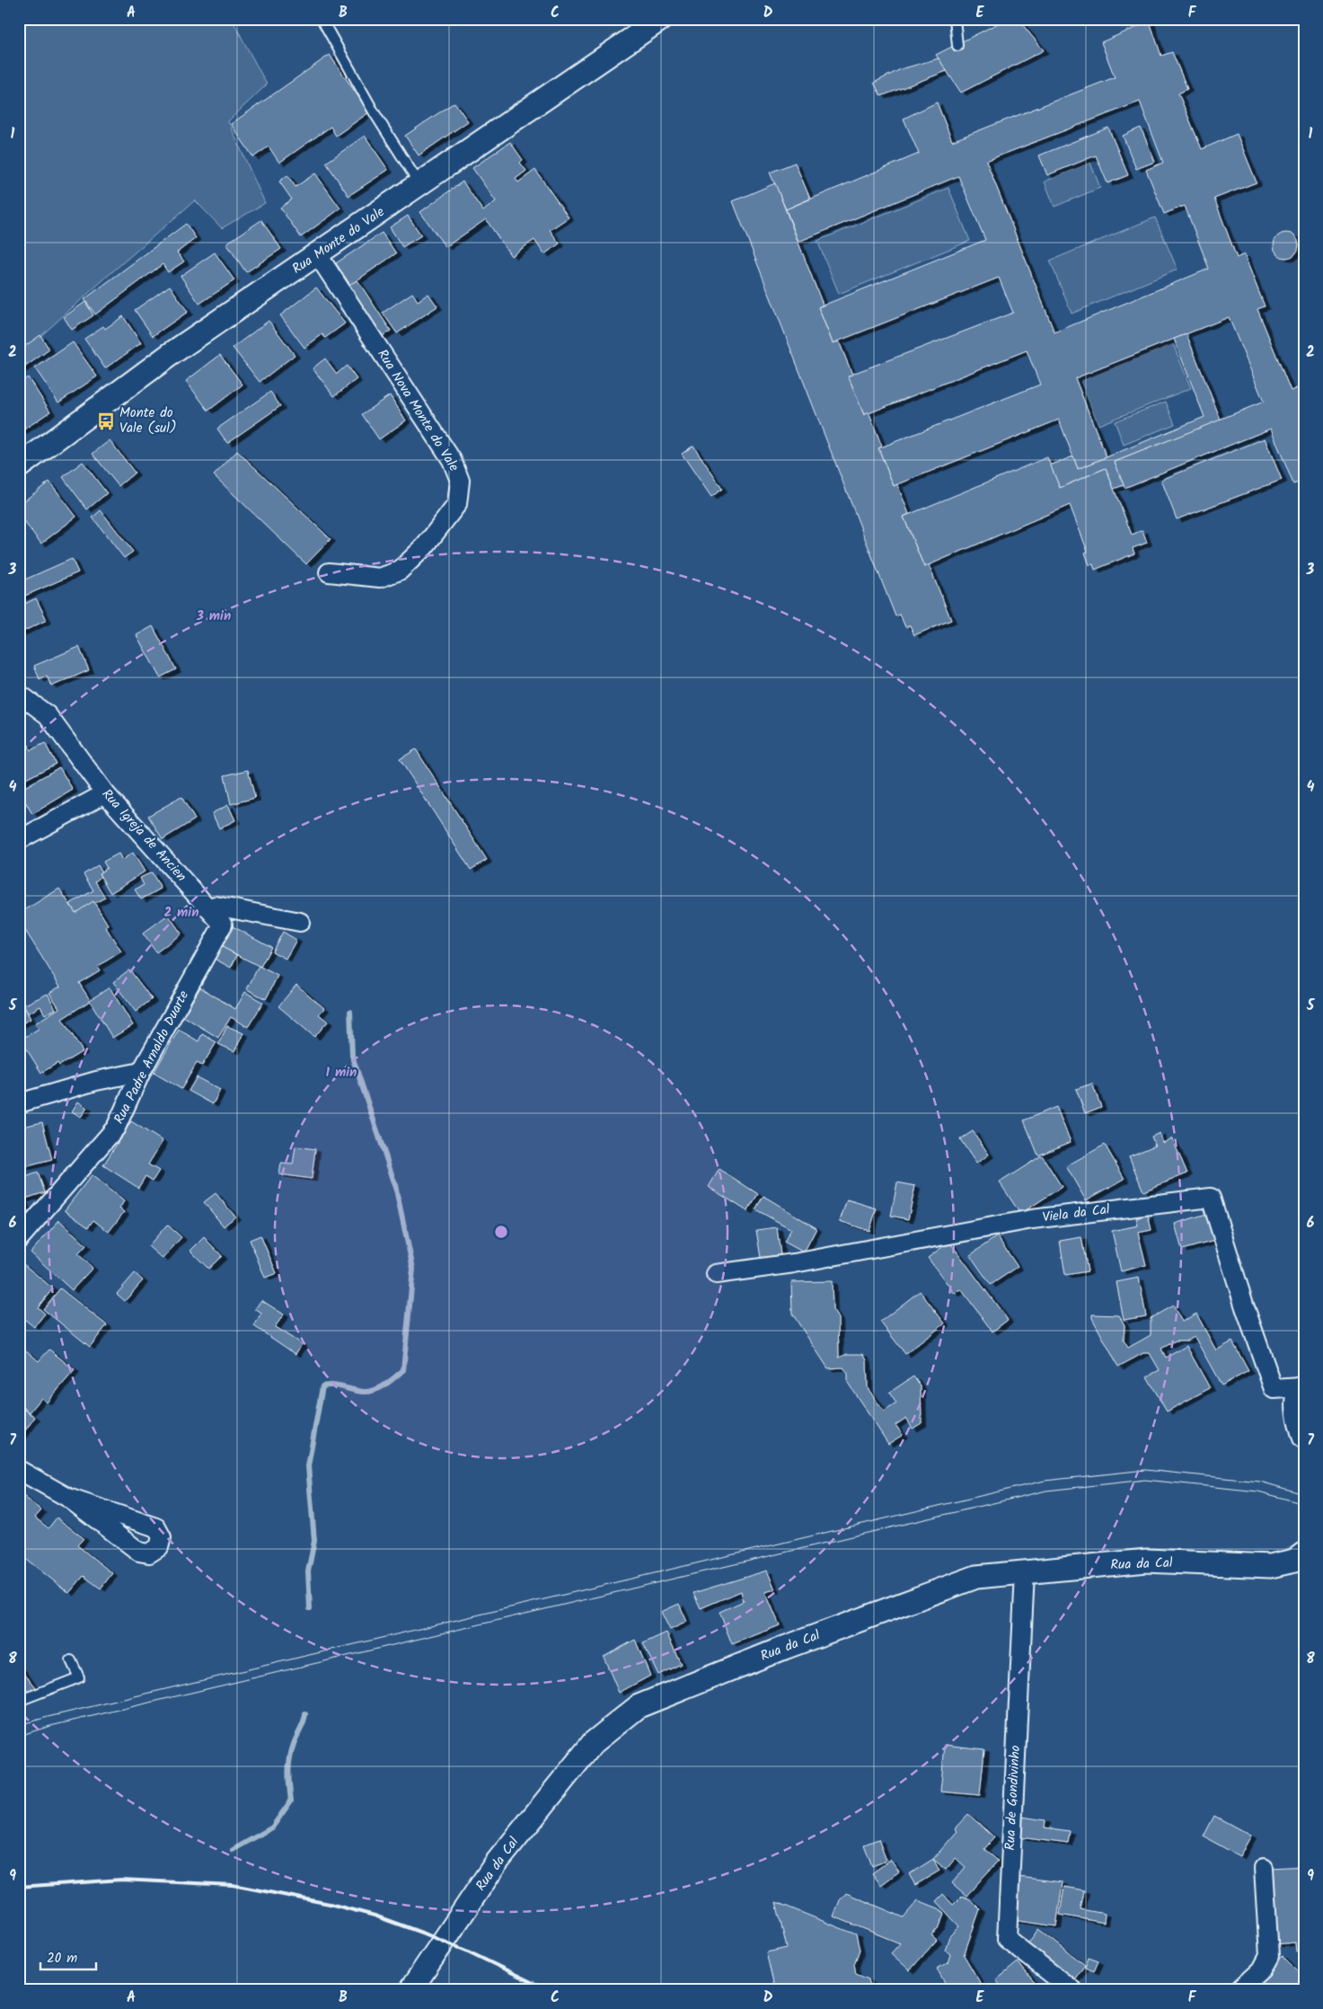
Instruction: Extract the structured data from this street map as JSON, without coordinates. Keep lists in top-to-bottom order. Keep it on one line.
{"streets":{"street":["Rua Monte do Vale","Rua Nova Monte do Vale","Rua Igreja de Ancien","Rua Padre Arnaldo Duarte","Viela da Cal","Rua da Cal","Rua de Gondivinho"]},"crossings":[["Rua Monte do Vale","Rua Nova Monte do Vale"],["Rua Igreja de Ancien","Rua Padre Arnaldo Duarte"],["Rua da Cal","Rua de Gondivinho"]],"places":{"bus stop":["Monte do Vale (sul)"]},"scale_bar":"20 m","grid":{"columns":["A","B","C","D","E","F"],"rows":["1","2","3","4","5","6","7","8","9"]},"rings":["3 min","2 min","1 min"]}
